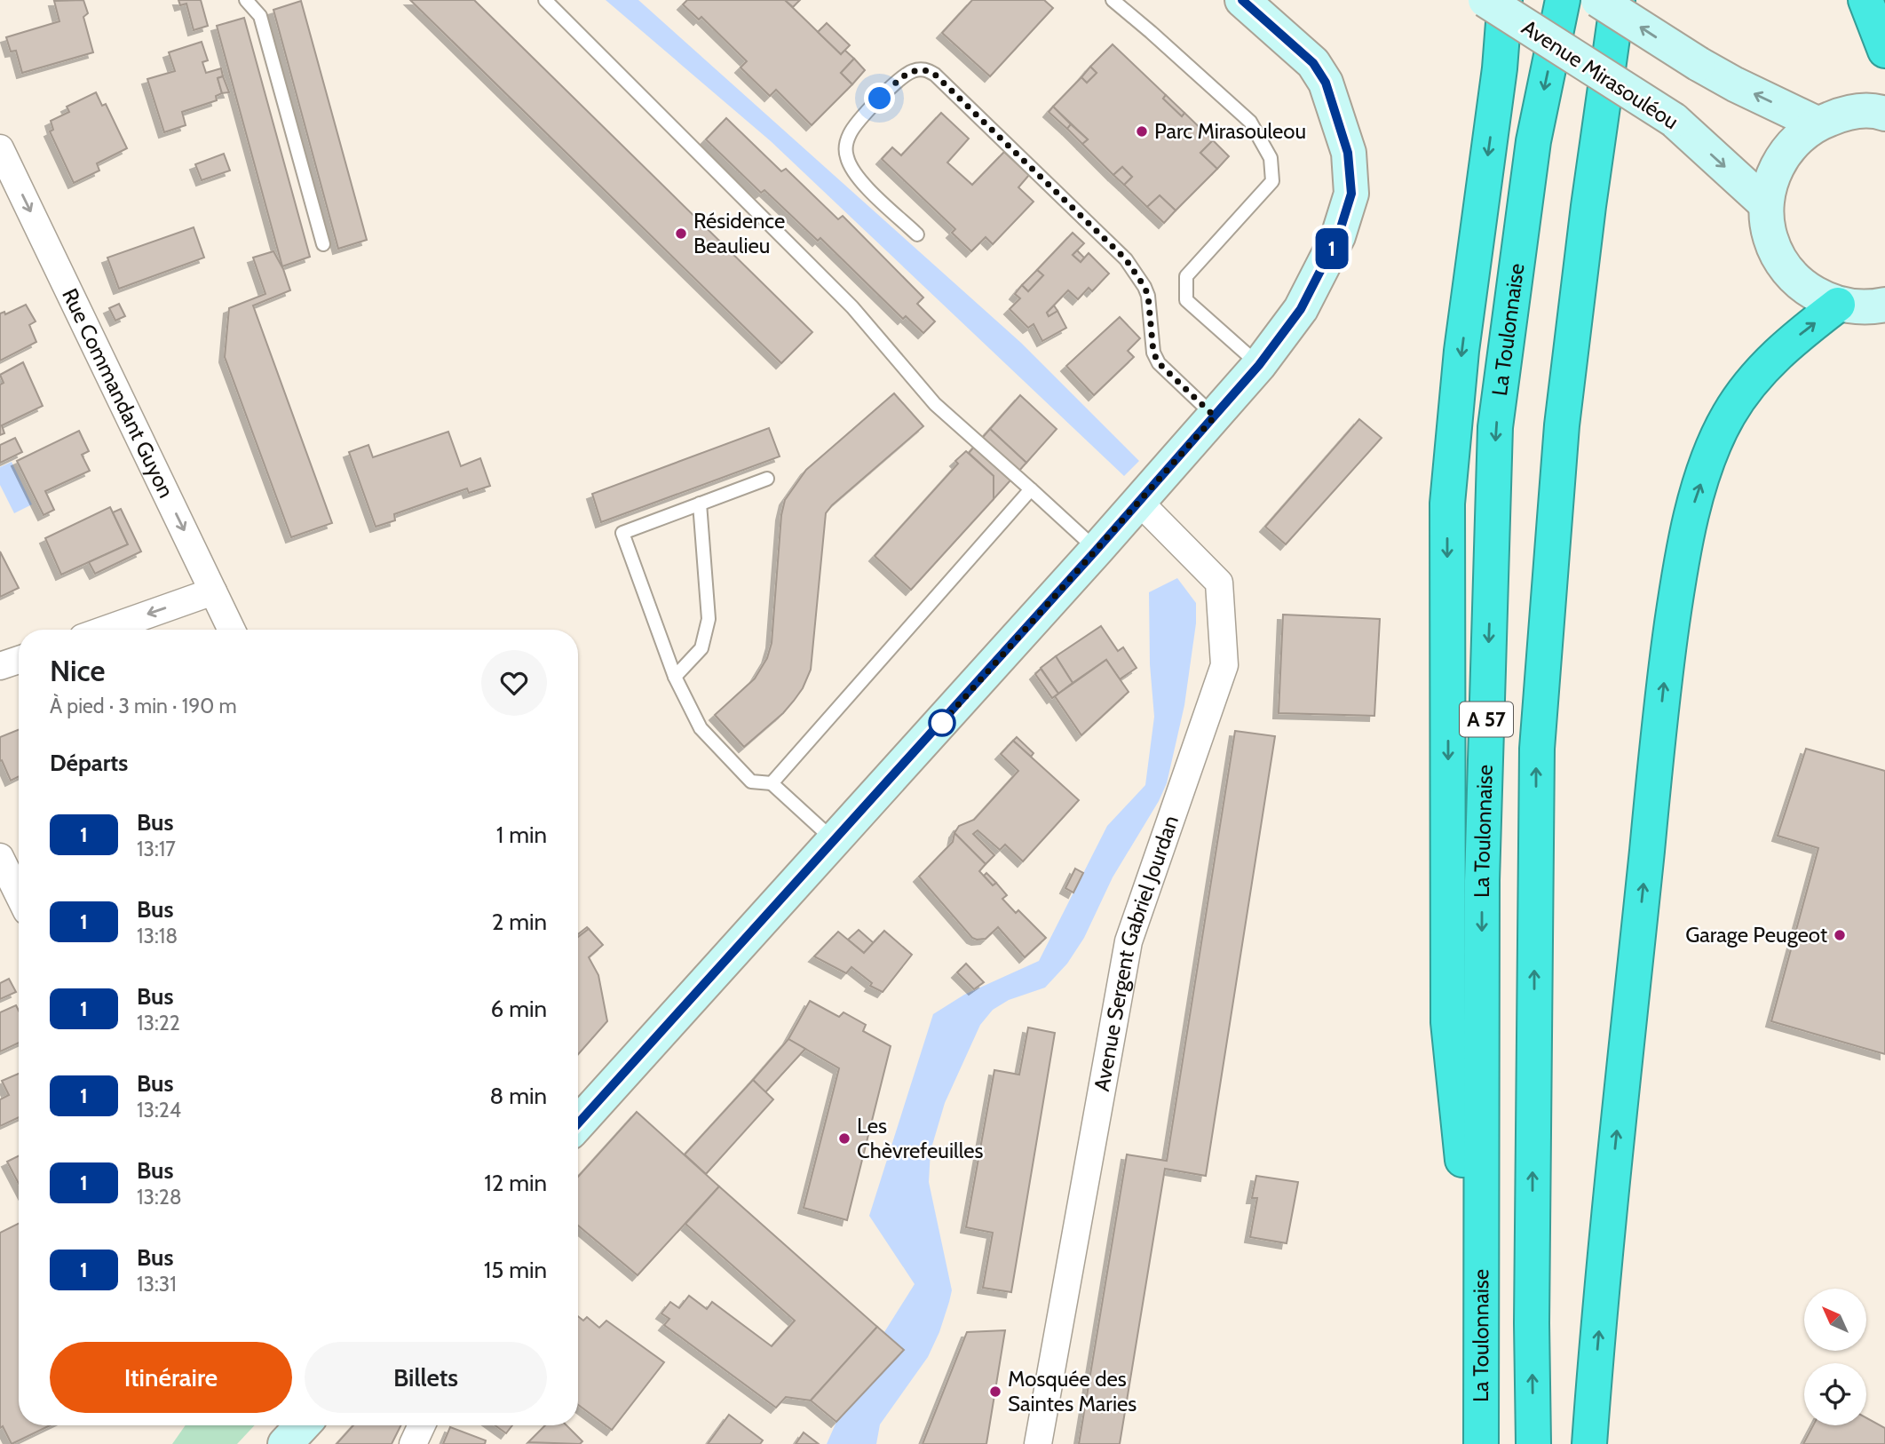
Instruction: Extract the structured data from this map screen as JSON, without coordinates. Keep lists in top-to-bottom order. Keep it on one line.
{"streets":{"highway":["La Toulonnaise","A 57"],"street":["Avenue Mirasouléou","Rue Commandant Guyon","Avenue Sergent Gabriel Jourdan"]},"one_way":["Rue Commandant Guyon"],"places":["Parc Mirasouleou","Résidence Beaulieu","Garage Peugeot","Les Chèvrefeuilles","Mosquée des Saintes Maries"],"lines":["bus line 1"],"north":"top left","page":{"on_map":"1","heading":[["Nice","À pied · 3 min · 190 m"],"Départs"],"list":[{"mark":"1","name":"Bus","note":"13:17","value":"1 min"},{"mark":"1","name":"Bus","note":"13:18","value":"2 min"},{"mark":"1","name":"Bus","note":"13:22","value":"6 min"},{"mark":"1","name":"Bus","note":"13:24","value":"8 min"},{"mark":"1","name":"Bus","note":"13:28","value":"12 min"},{"mark":"1","name":"Bus","note":"13:31","value":"15 min"}],"buttons":["Itinéraire","Billets"]}}
